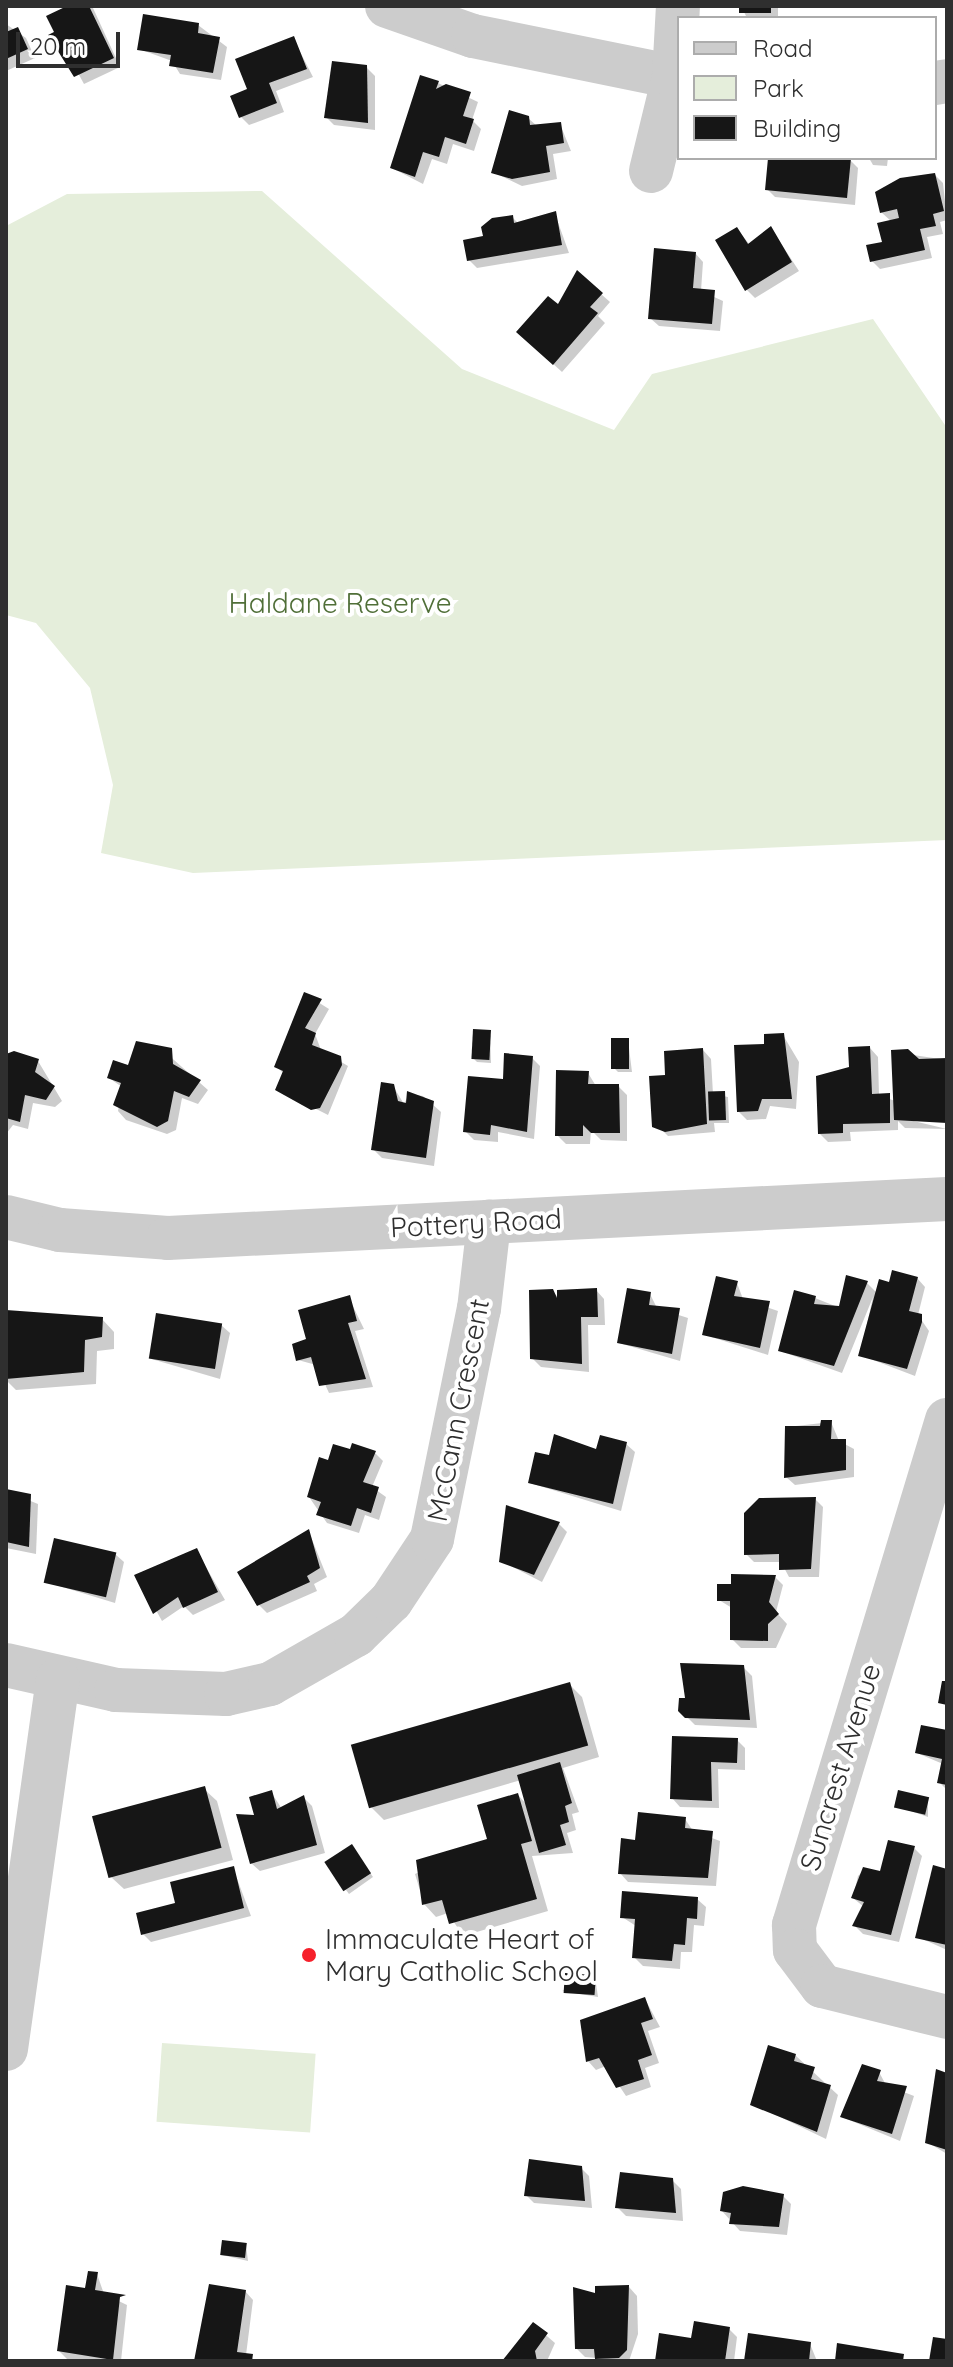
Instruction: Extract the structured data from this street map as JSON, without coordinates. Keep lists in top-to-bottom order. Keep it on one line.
{"streets":{"street":["Pottery Road","McCann Crescent","Suncrest Avenue"]},"crossings":[["Pottery Road","McCann Crescent"]],"parks":["Haldane Reserve"],"places":["Immaculate Heart of Mary Catholic School"],"legend":["Road","Park","Building"],"scale_bar":"20 m"}
